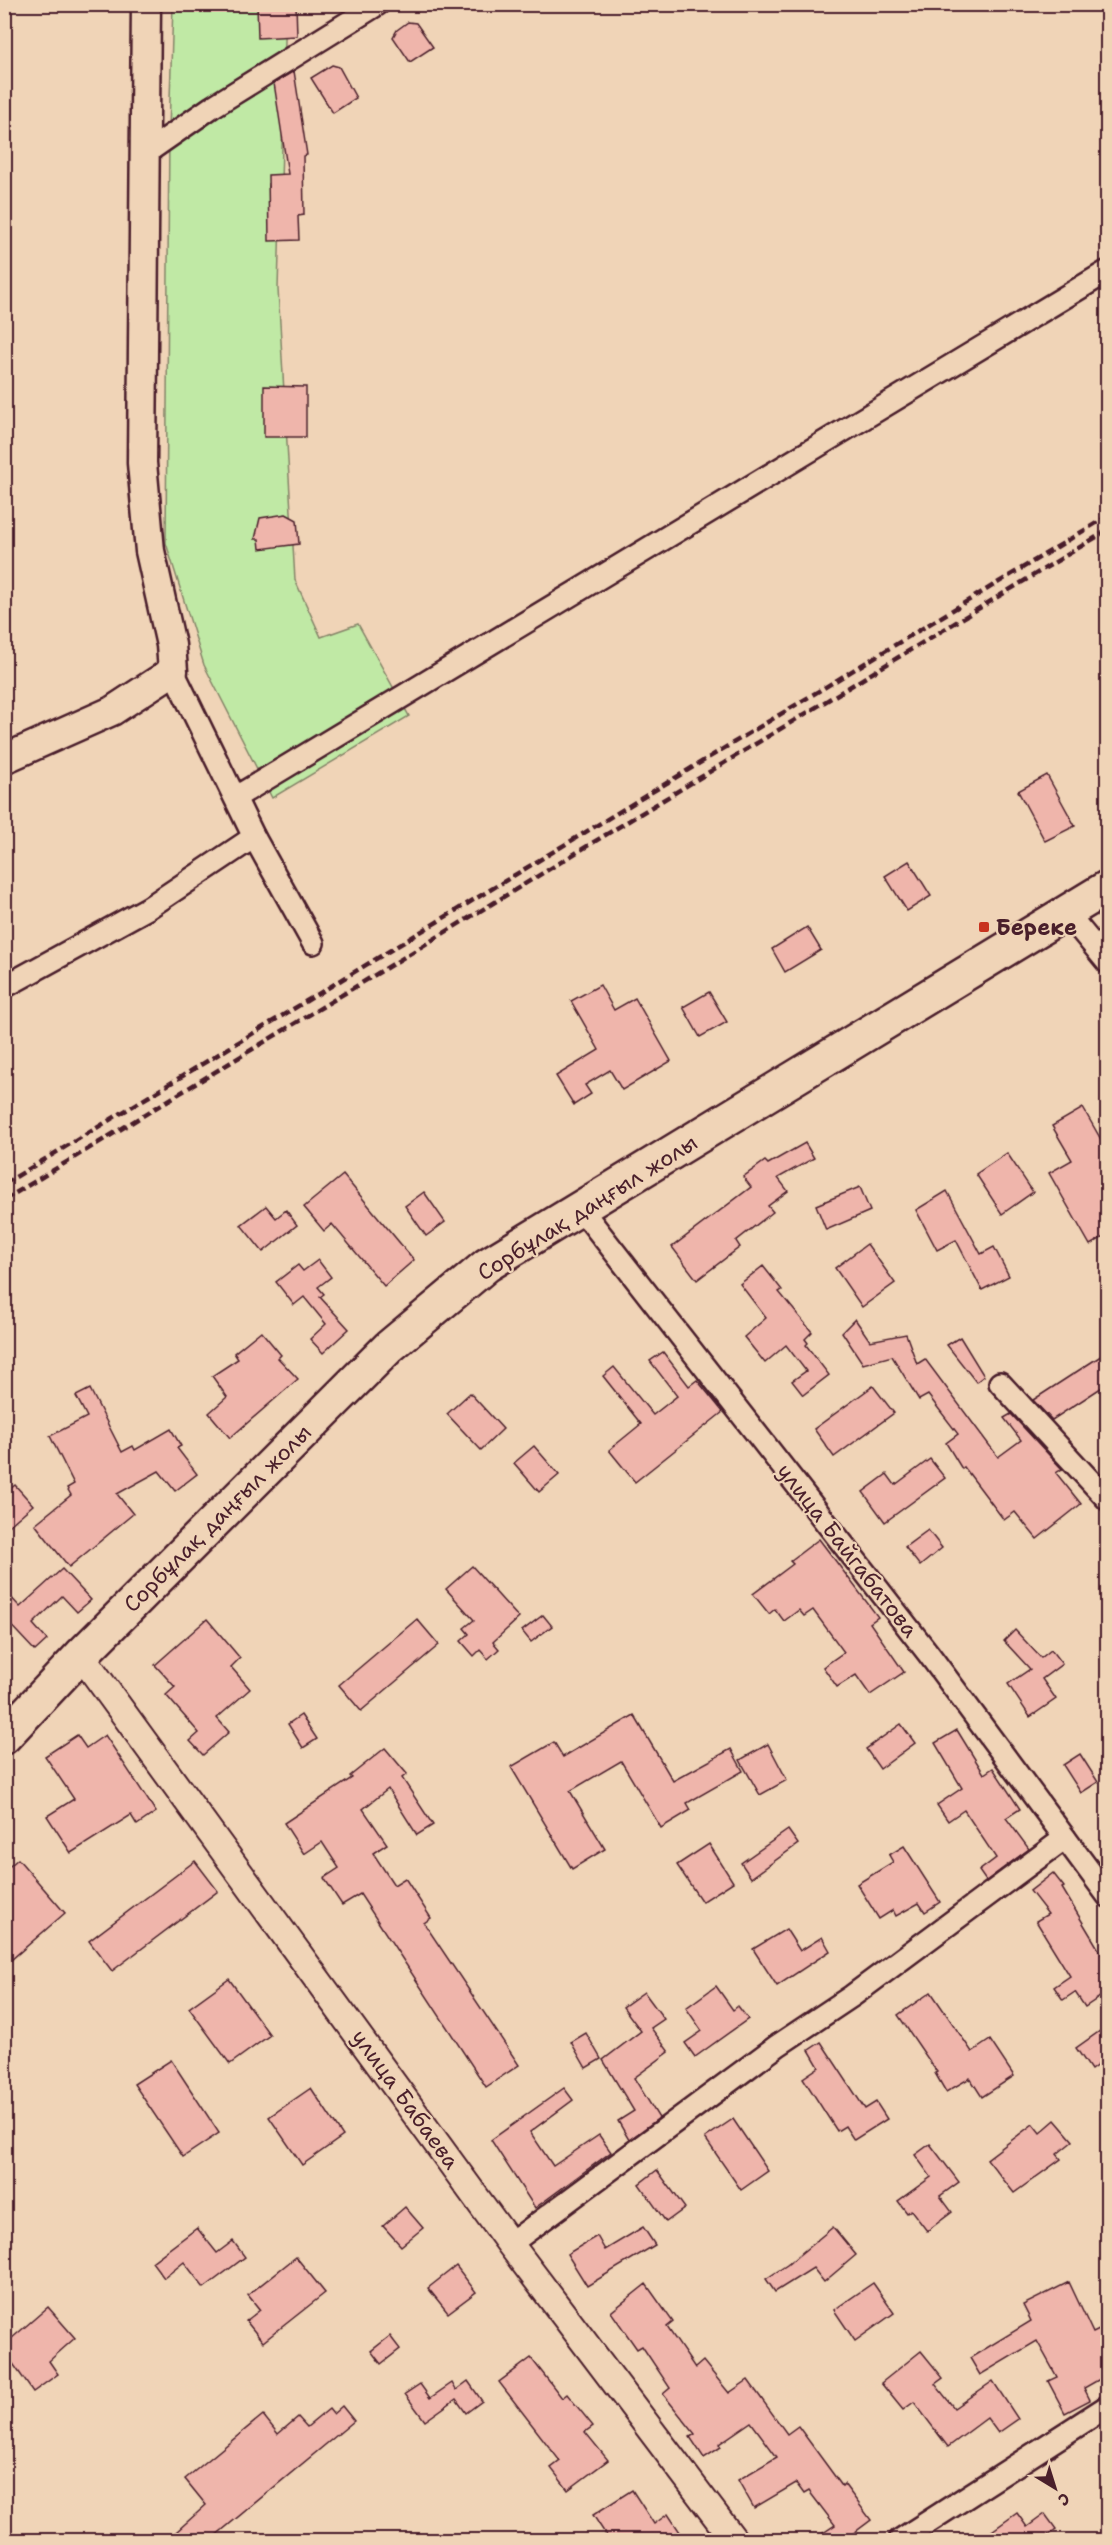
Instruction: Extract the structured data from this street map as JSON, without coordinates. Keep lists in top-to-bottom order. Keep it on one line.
{"streets":{"main road":["Сорбұлақ даңғыл жолы"],"street":["улица Байгабатова","улица Бабаева"]},"crossings":[["Сорбұлақ даңғыл жолы","улица Байгабатова"],["Сорбұлақ даңғыл жолы","улица Бабаева"]],"places":{"transit":["Береке"]},"north":"bottom right"}
